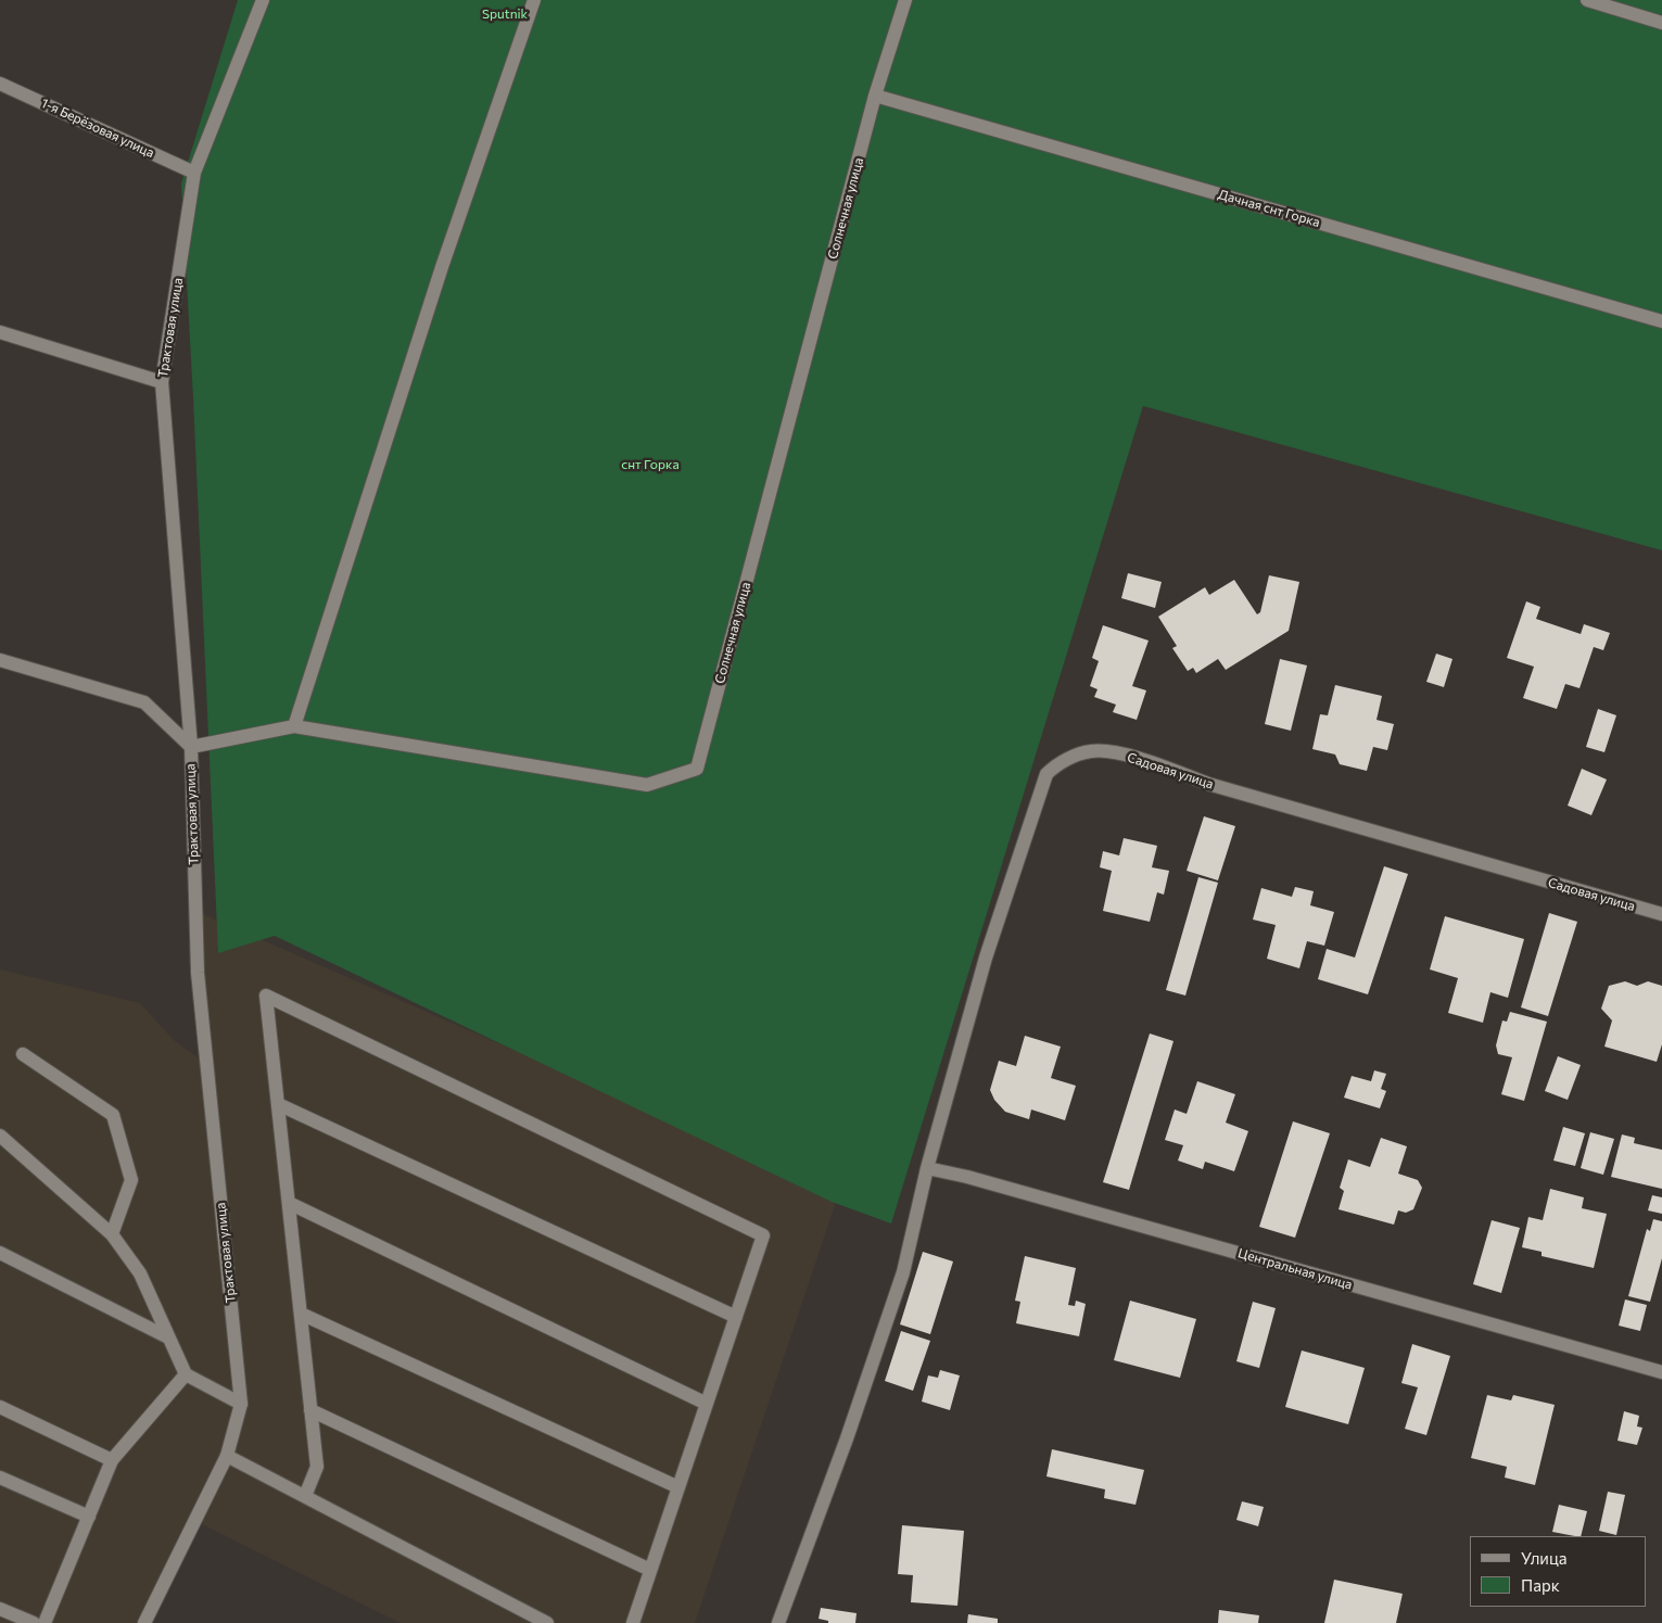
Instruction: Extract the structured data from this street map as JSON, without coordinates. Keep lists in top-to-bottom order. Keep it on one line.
{"streets":{"street":["1-я Берёзовая улица","Солнечная улица","Дачная снт Горка","Трактовая улица","Садовая улица","Центральная улица"]},"crossings":[["1-я Берёзовая улица","Трактовая улица"],["Солнечная улица","Дачная снт Горка"],["Солнечная улица","Трактовая улица"],["Садовая улица","Центральная улица"]],"parks":["Sputnik","снт Горка"],"legend":["Улица","Парк"]}
